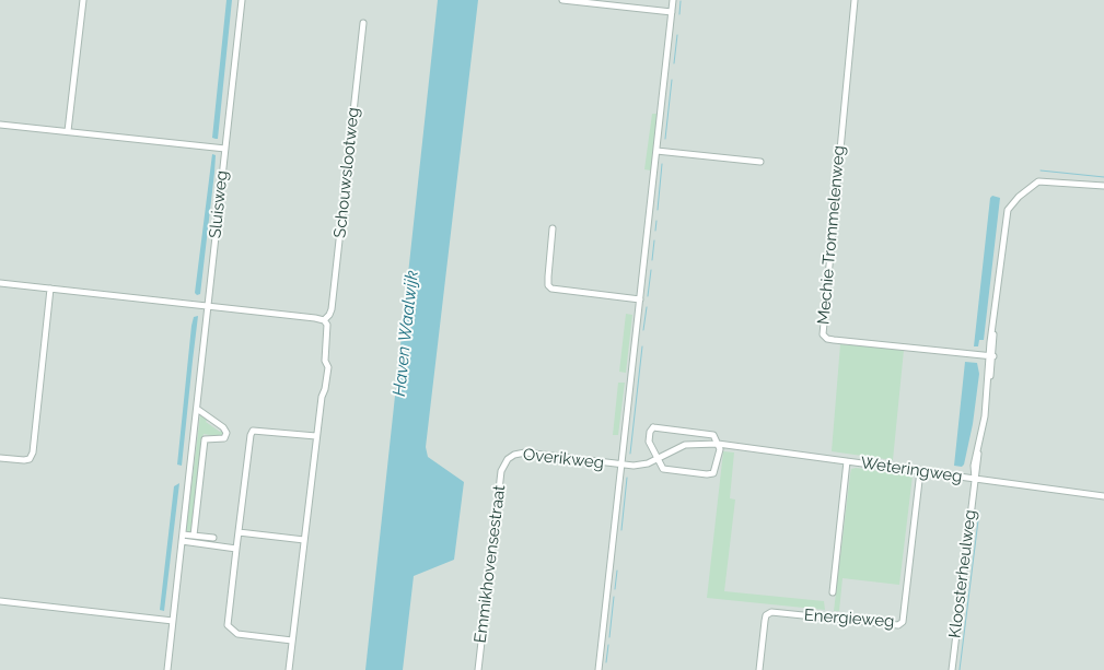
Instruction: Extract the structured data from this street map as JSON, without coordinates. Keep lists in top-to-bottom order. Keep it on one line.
{"streets":{"street":["Schouwslootweg","Sluisweg","Mechie Trommelenweg","Overikweg","Weteringweg","Emmikhovensestraat","Kloosterheulweg","Energieweg"]},"crossings":[["Overikweg","Weteringweg"],["Overikweg","Emmikhovensestraat"],["Weteringweg","Kloosterheulweg"],["Weteringweg","Energieweg"]],"water":["Haven Waalwijk"]}
